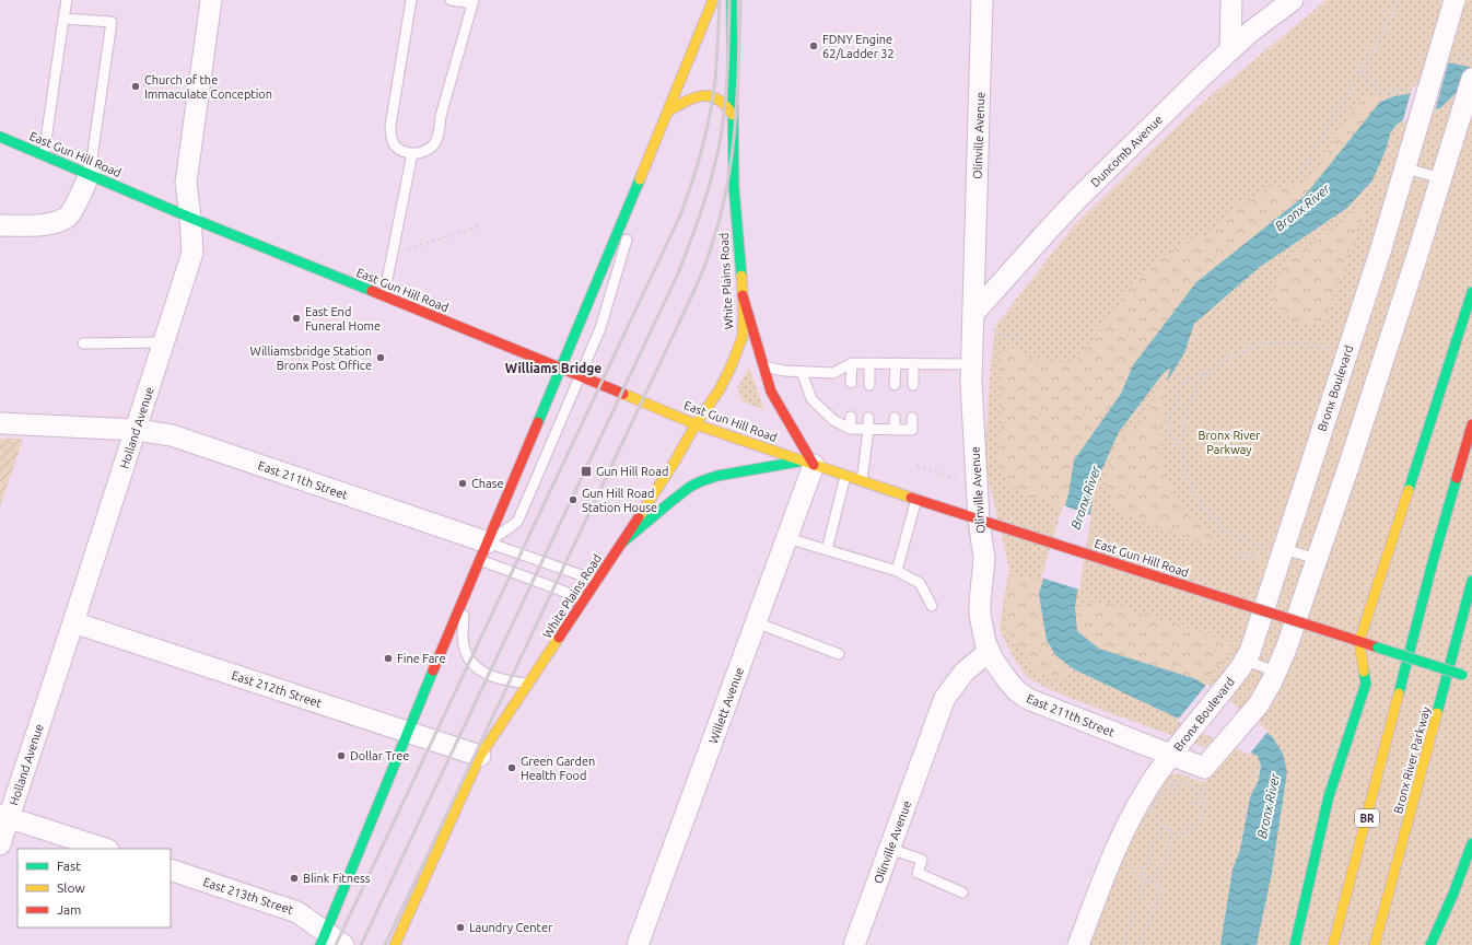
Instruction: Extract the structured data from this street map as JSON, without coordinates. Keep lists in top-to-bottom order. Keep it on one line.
{"streets":{"main road":["East Gun Hill Road","White Plains Road","Bronx River Parkway","BR"],"street":["Olinville Avenue","Duncomb Avenue","Bronx Boulevard","Holland Avenue","East 211th Street","East 212th Street","Willett Avenue","East 213th Street"]},"crossings":[["Olinville Avenue","Duncomb Avenue"],["Olinville Avenue","East Gun Hill Road"],["Olinville Avenue","East 211th Street"],["East Gun Hill Road","White Plains Road"],["East Gun Hill Road","Holland Avenue"],["East Gun Hill Road","Willett Avenue"],["White Plains Road","East 211th Street"],["White Plains Road","East 212th Street"],["Bronx Boulevard","East 211th Street"],["Holland Avenue","East 211th Street"],["Holland Avenue","East 212th Street"]],"districts":["Williams Bridge"],"water":["Bronx River"],"parks":["Bronx River Parkway"],"places":{"other":["FDNY Engine 62/Ladder 32","Church of the Immaculate Conception","East End Funeral Home","Williamsbridge Station Bronx Post Office","Chase","Gun Hill Road Station House","Fine Fare","Dollar Tree","Green Garden Health Food","Blink Fitness","Laundry Center"],"transit":["Gun Hill Road"]},"legend":["Fast","Slow","Jam"]}
